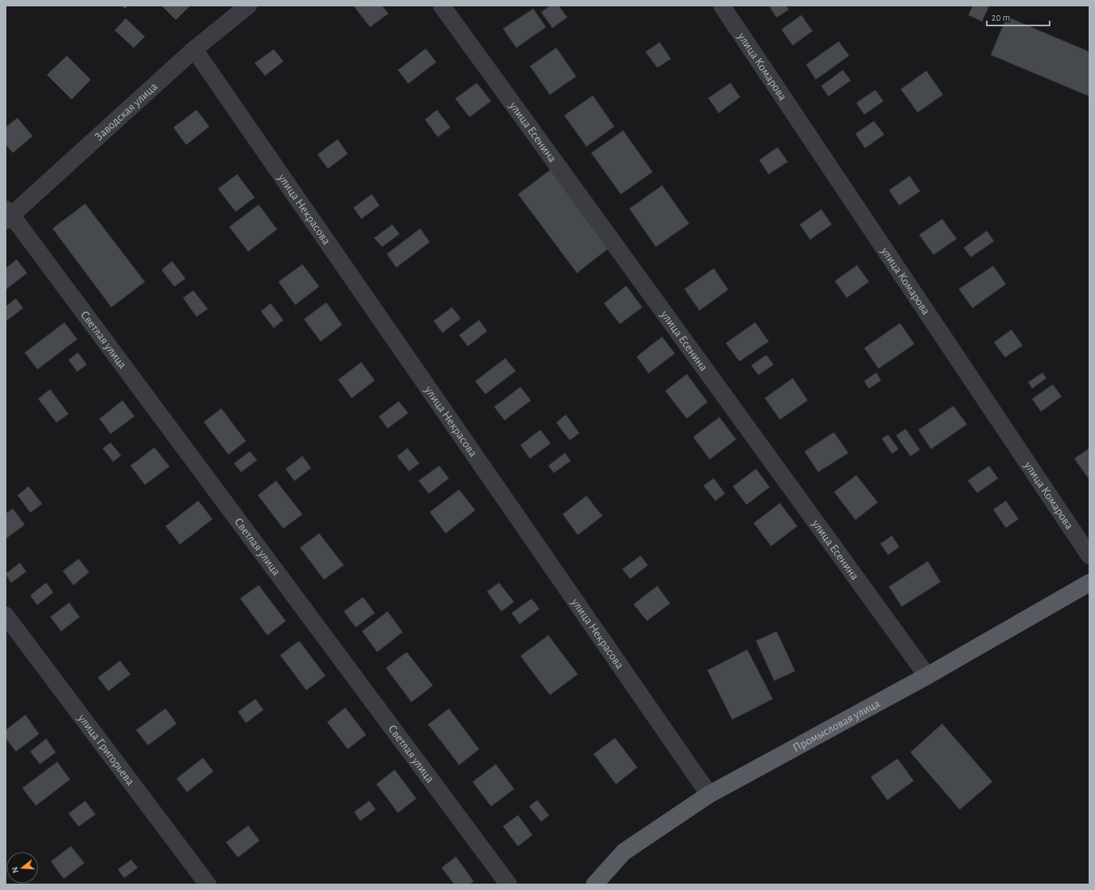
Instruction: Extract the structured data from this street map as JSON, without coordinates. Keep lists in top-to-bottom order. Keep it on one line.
{"streets":{"main road":["Промысловая улица"],"street":["улица Комарова","Заводская улица","улица Есенина","улица Некрасова","Светлая улица","улица Григорьева"]},"crossings":[["Заводская улица","улица Некрасова"],["Заводская улица","Светлая улица"],["улица Есенина","Промысловая улица"],["улица Некрасова","Промысловая улица"]],"scale_bar":"20 m","north":"left"}
